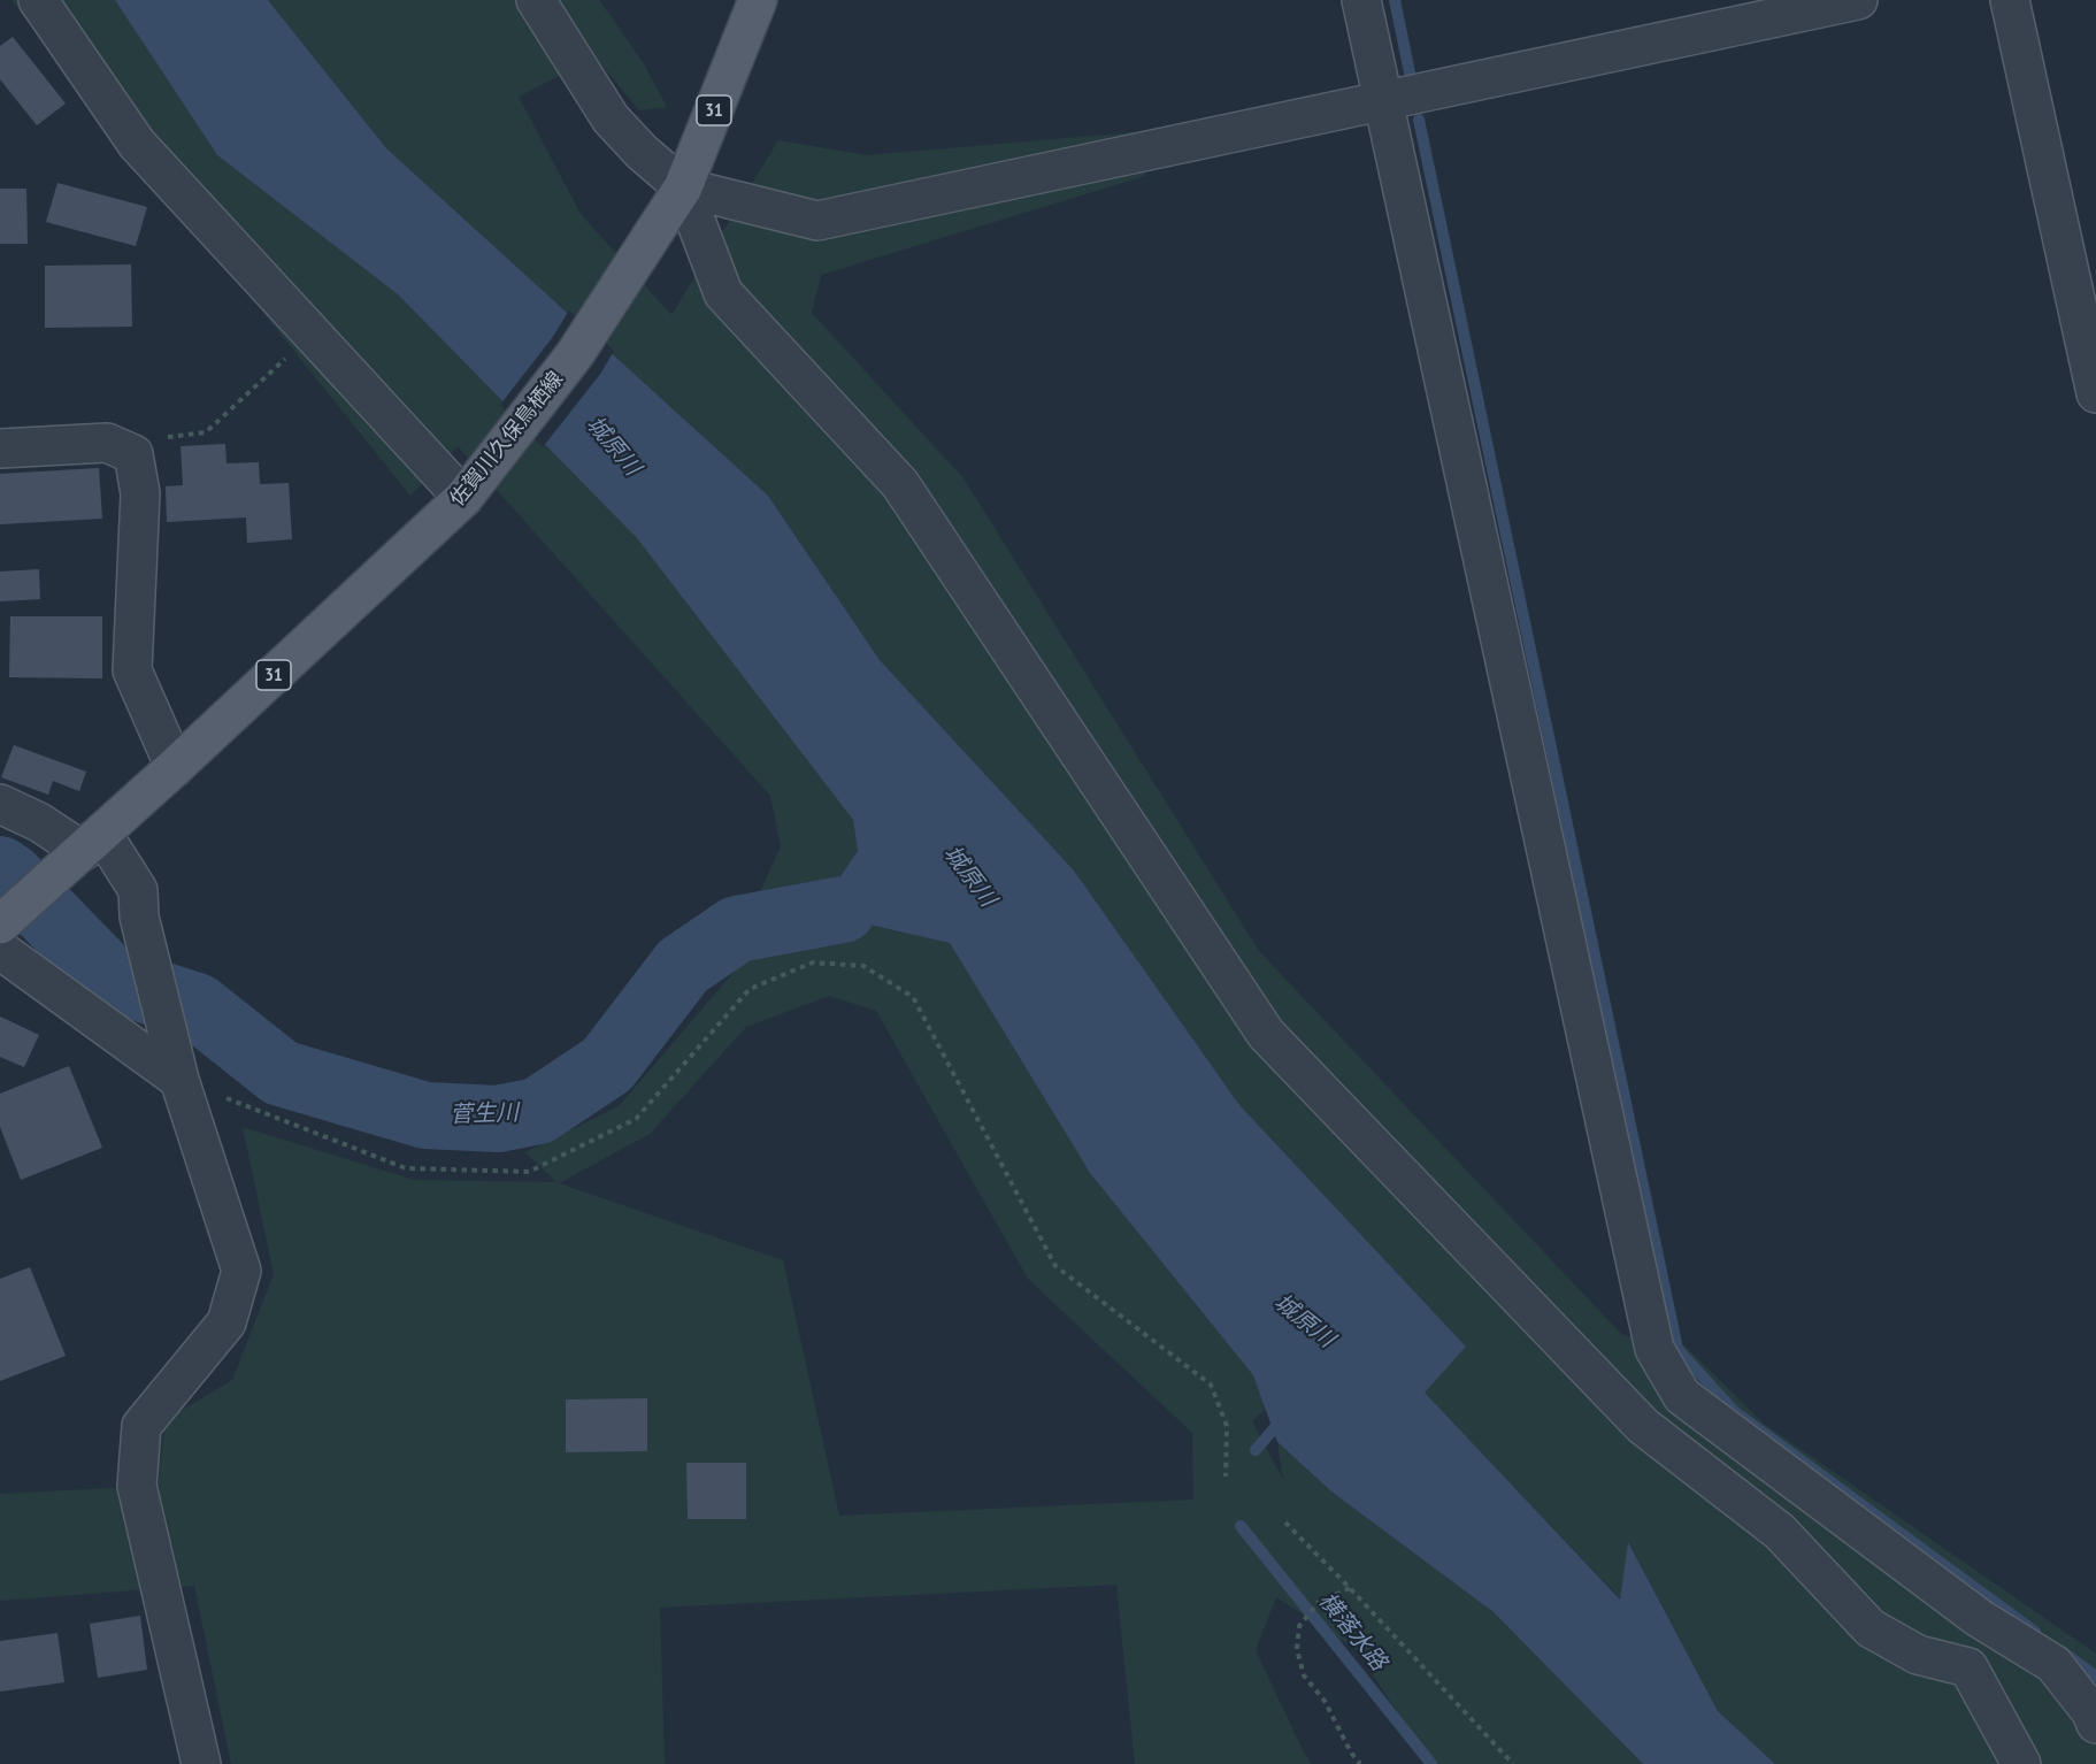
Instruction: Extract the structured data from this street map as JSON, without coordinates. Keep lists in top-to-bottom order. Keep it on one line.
{"streets":{"main road":["31","佐賀川久保鳥栖線"]},"crossings":[["31","佐賀川久保鳥栖線"]],"water":["城原川","菅生川","横落水路"]}
